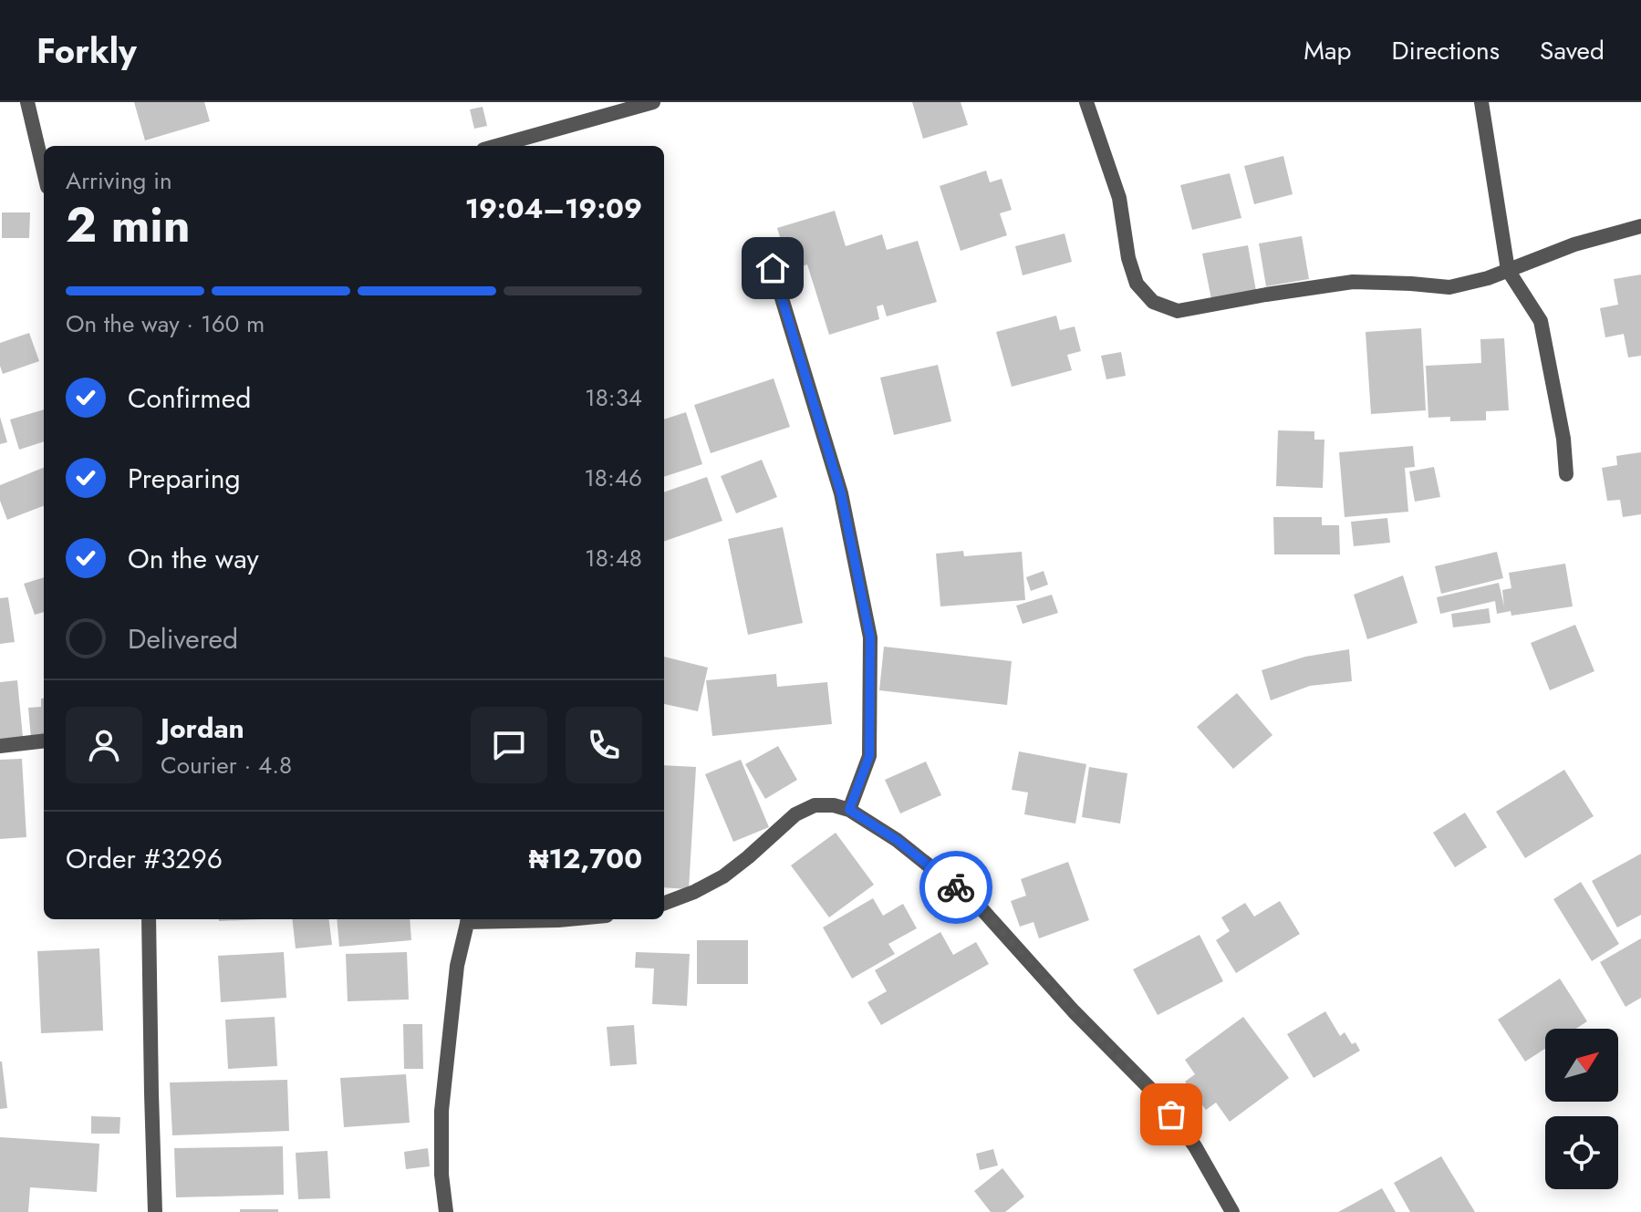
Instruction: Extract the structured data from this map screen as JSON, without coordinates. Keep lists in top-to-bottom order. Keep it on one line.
{"north":"top right","page":{"header":"Forkly","nav":["Map","Directions","Saved"],"heading":["2 min","Arriving in","19:04–19:09"],"panel":["Jordan","Courier · 4.8","Order #3296","₦12,700"],"bar":"On the way · 160 m","list":[["Confirmed","18:34"],["Preparing","18:46"],["On the way","18:48"],"Delivered"]}}
